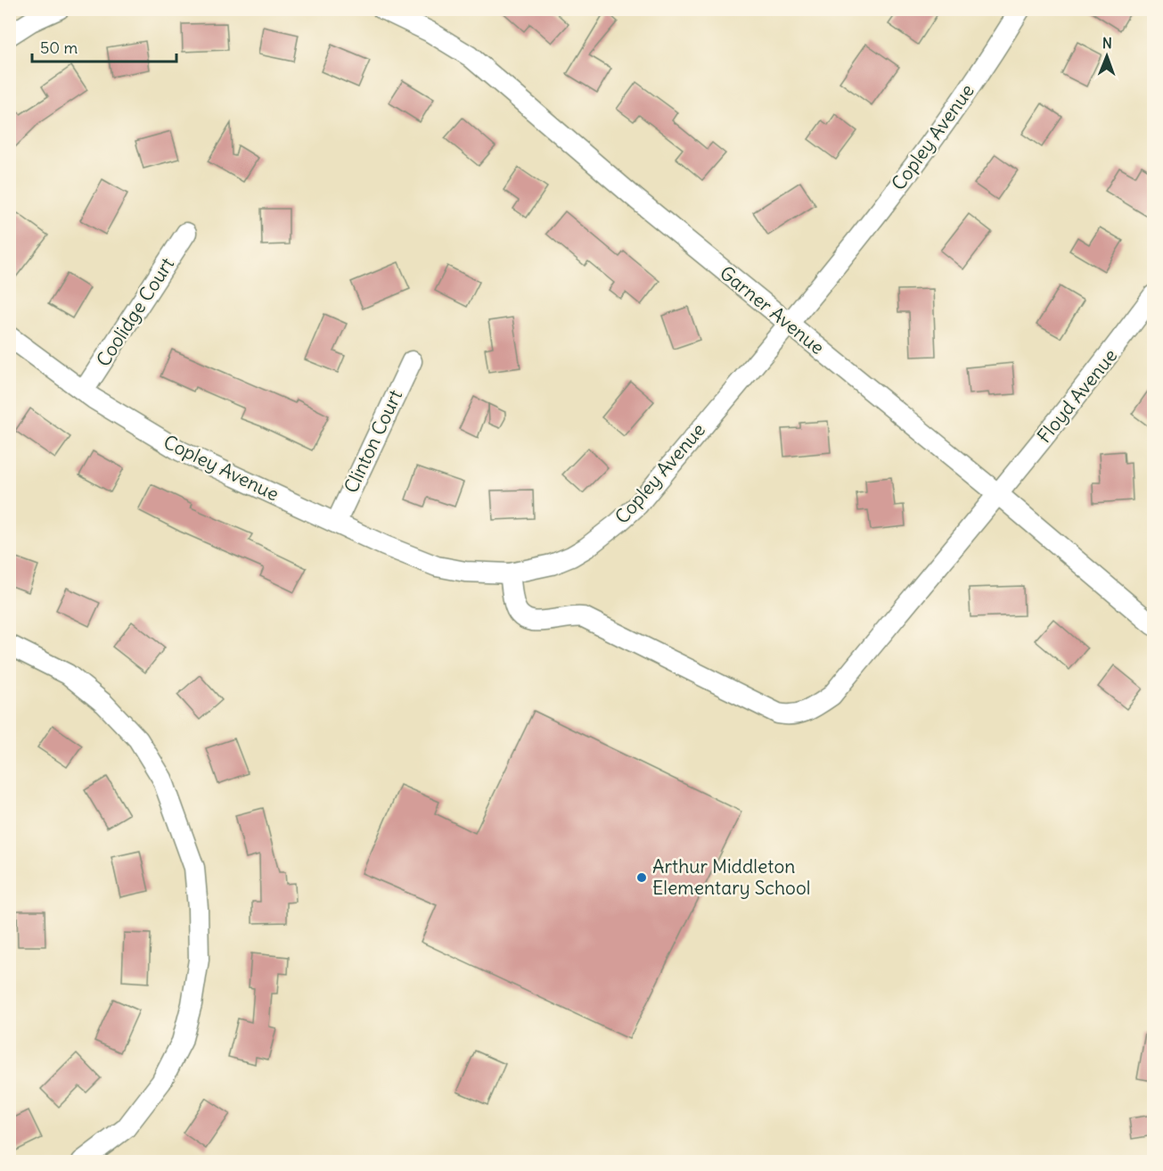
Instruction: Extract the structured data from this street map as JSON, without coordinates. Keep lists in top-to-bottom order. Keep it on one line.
{"streets":{"street":["Copley Avenue","Garner Avenue","Coolidge Court","Floyd Avenue","Clinton Court"]},"crossings":[["Copley Avenue","Garner Avenue"],["Copley Avenue","Coolidge Court"],["Copley Avenue","Floyd Avenue"],["Copley Avenue","Clinton Court"],["Garner Avenue","Floyd Avenue"]],"places":["Arthur Middleton Elementary School"],"scale_bar":"50 m","north":"top"}
